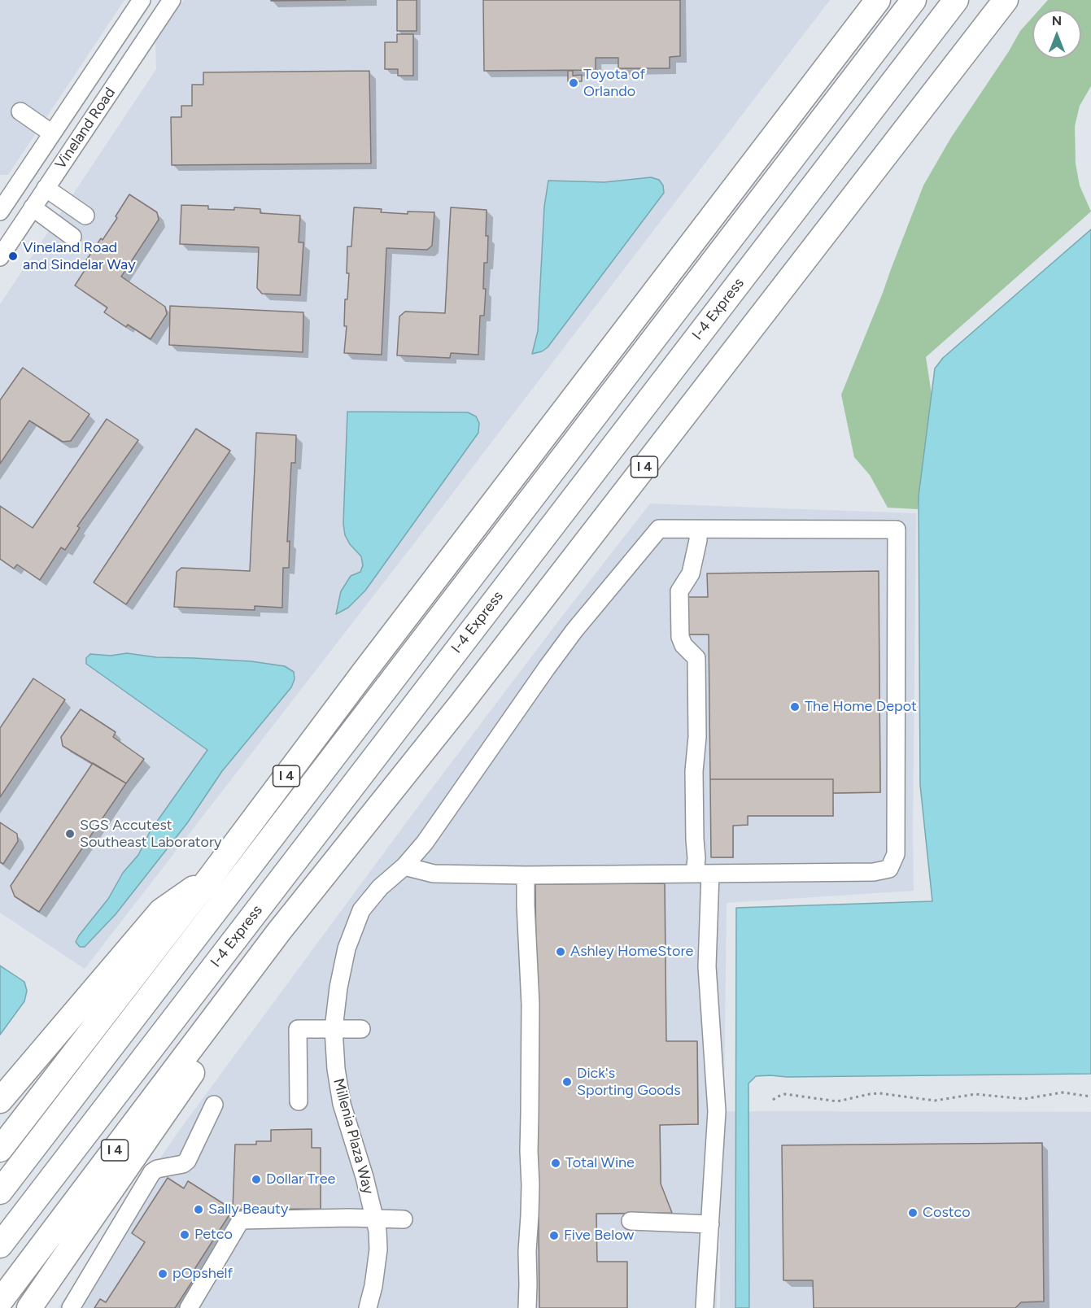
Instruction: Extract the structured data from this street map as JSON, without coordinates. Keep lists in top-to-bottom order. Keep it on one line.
{"streets":{"highway":["I-4 Express","I 4"],"street":["Vineland Road","Millenia Plaza Way"]},"places":["Toyota of Orlando","Vineland Road and Sindelar Way","The Home Depot","SGS Accutest Southeast Laboratory","Ashley HomeStore","Dick's Sporting Goods","Total Wine","Dollar Tree","Sally Beauty","Costco","Petco","Five Below","pOpshelf"],"north":"top"}
